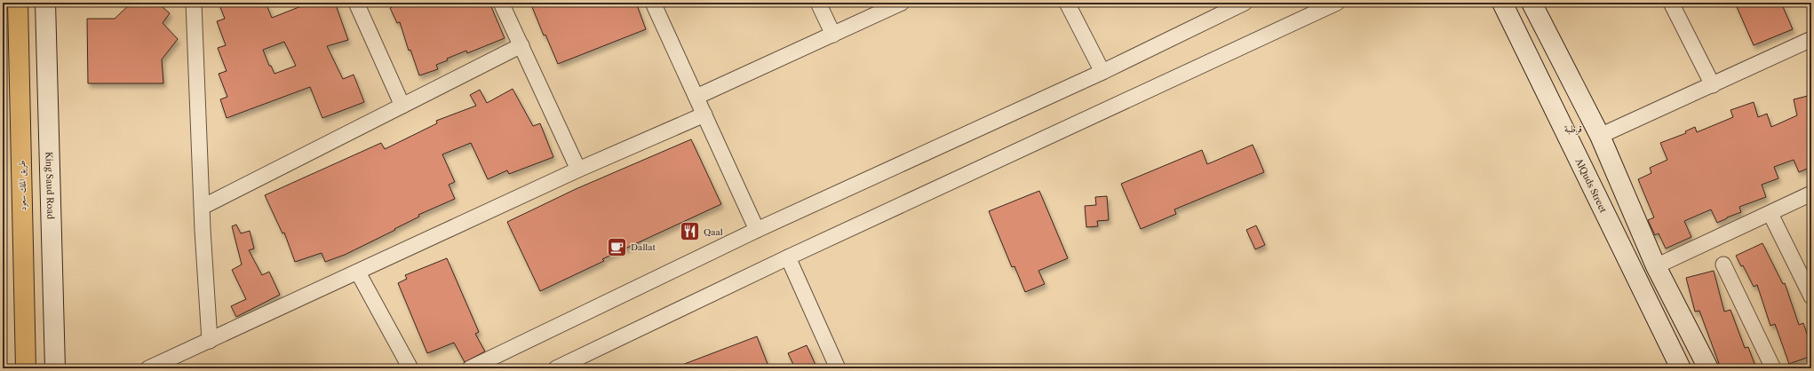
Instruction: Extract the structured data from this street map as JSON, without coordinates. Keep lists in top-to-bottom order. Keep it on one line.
{"streets":{"main road":["طريق الملك سعود"],"street":["King Saud Road","AlQuds Street"]},"districts":["قرطبة"],"places":{"restaurant":["Qaal"],"cafe":["Dallat"]}}
